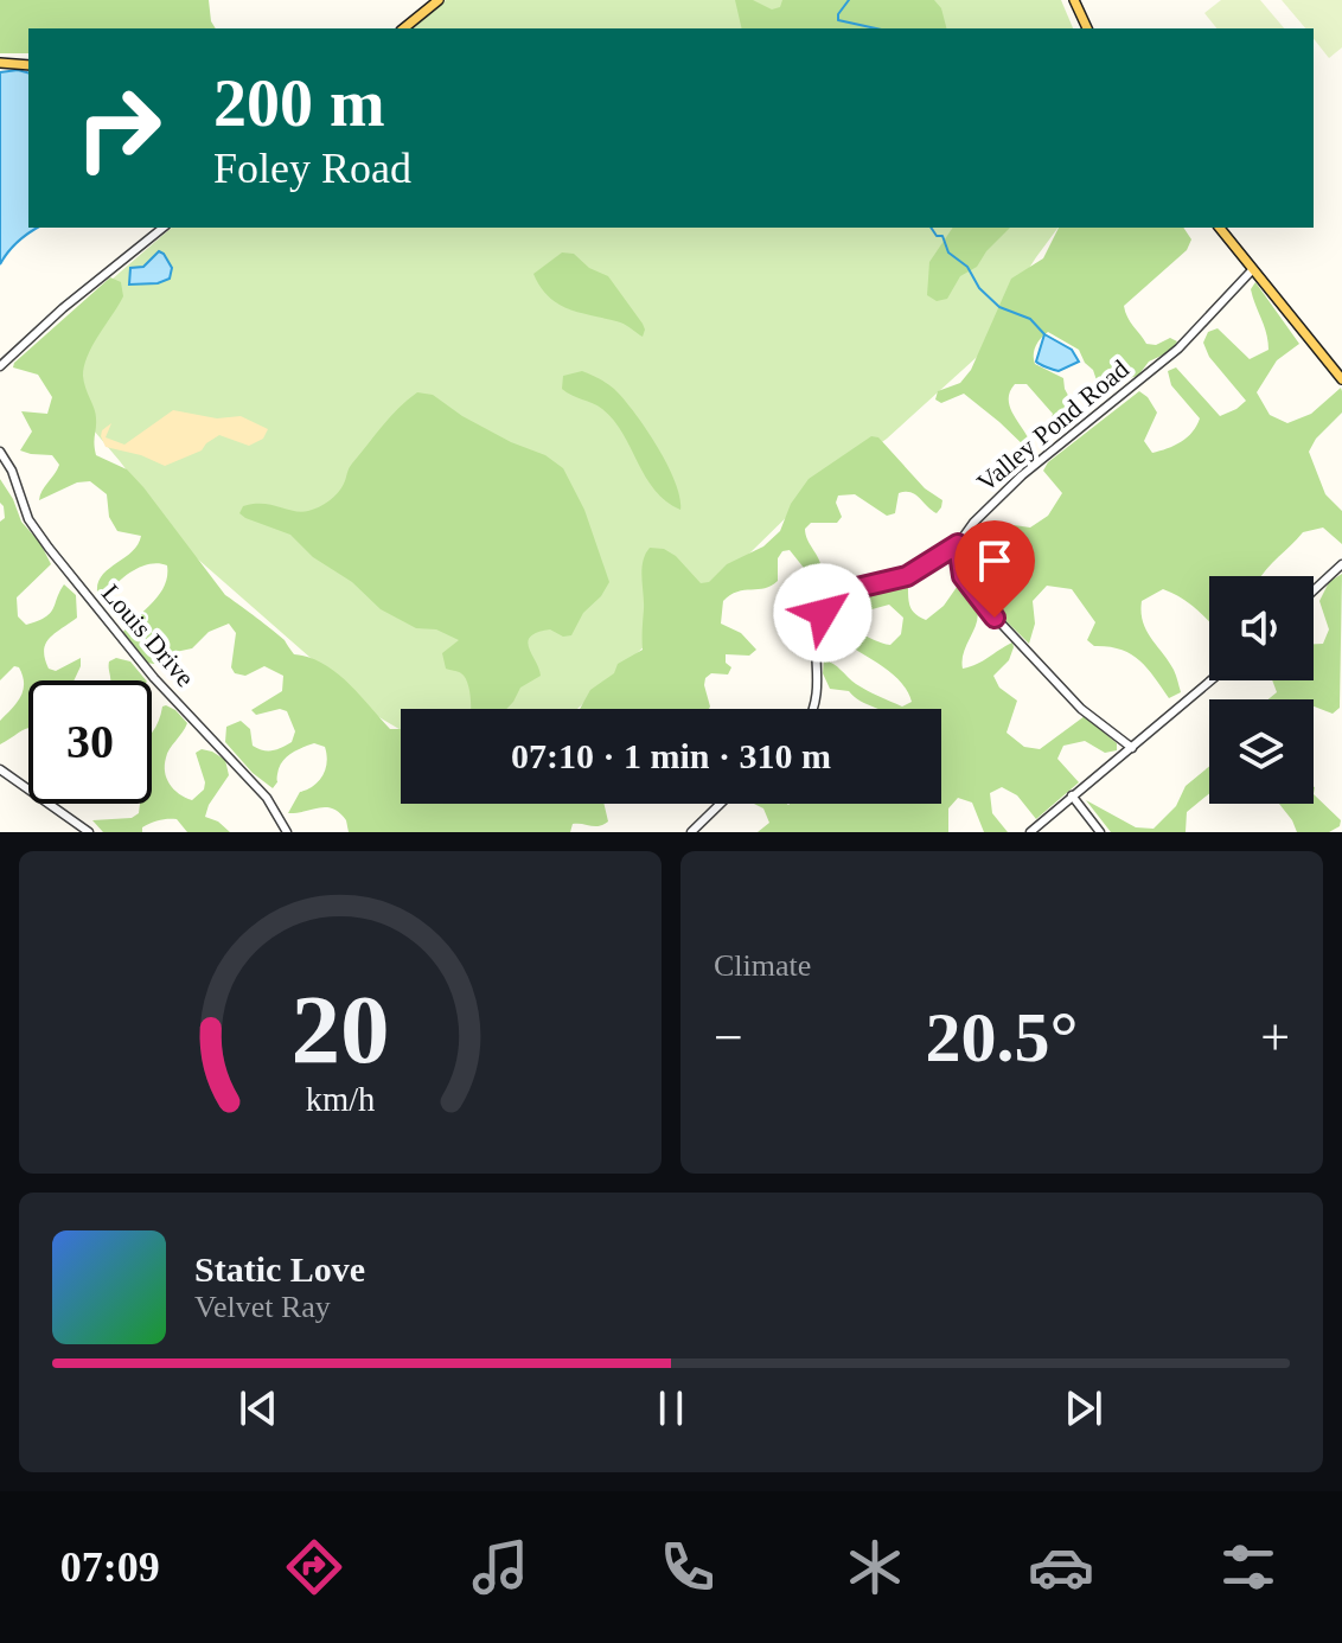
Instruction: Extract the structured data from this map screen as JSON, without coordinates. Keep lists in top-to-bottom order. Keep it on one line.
{"streets":{"street":["Valley Pond Road","Louis Drive"]},"page":{"turn":["200 m","Foley Road"],"limit":"30","trip":"07:10 · 1 min · 310 m","tile":"Climate","heat":["−","20.5°","+"],"song":["Static Love","Velvet Ray"],"tabs":"07:09","gauge":["20","km/h"]}}
